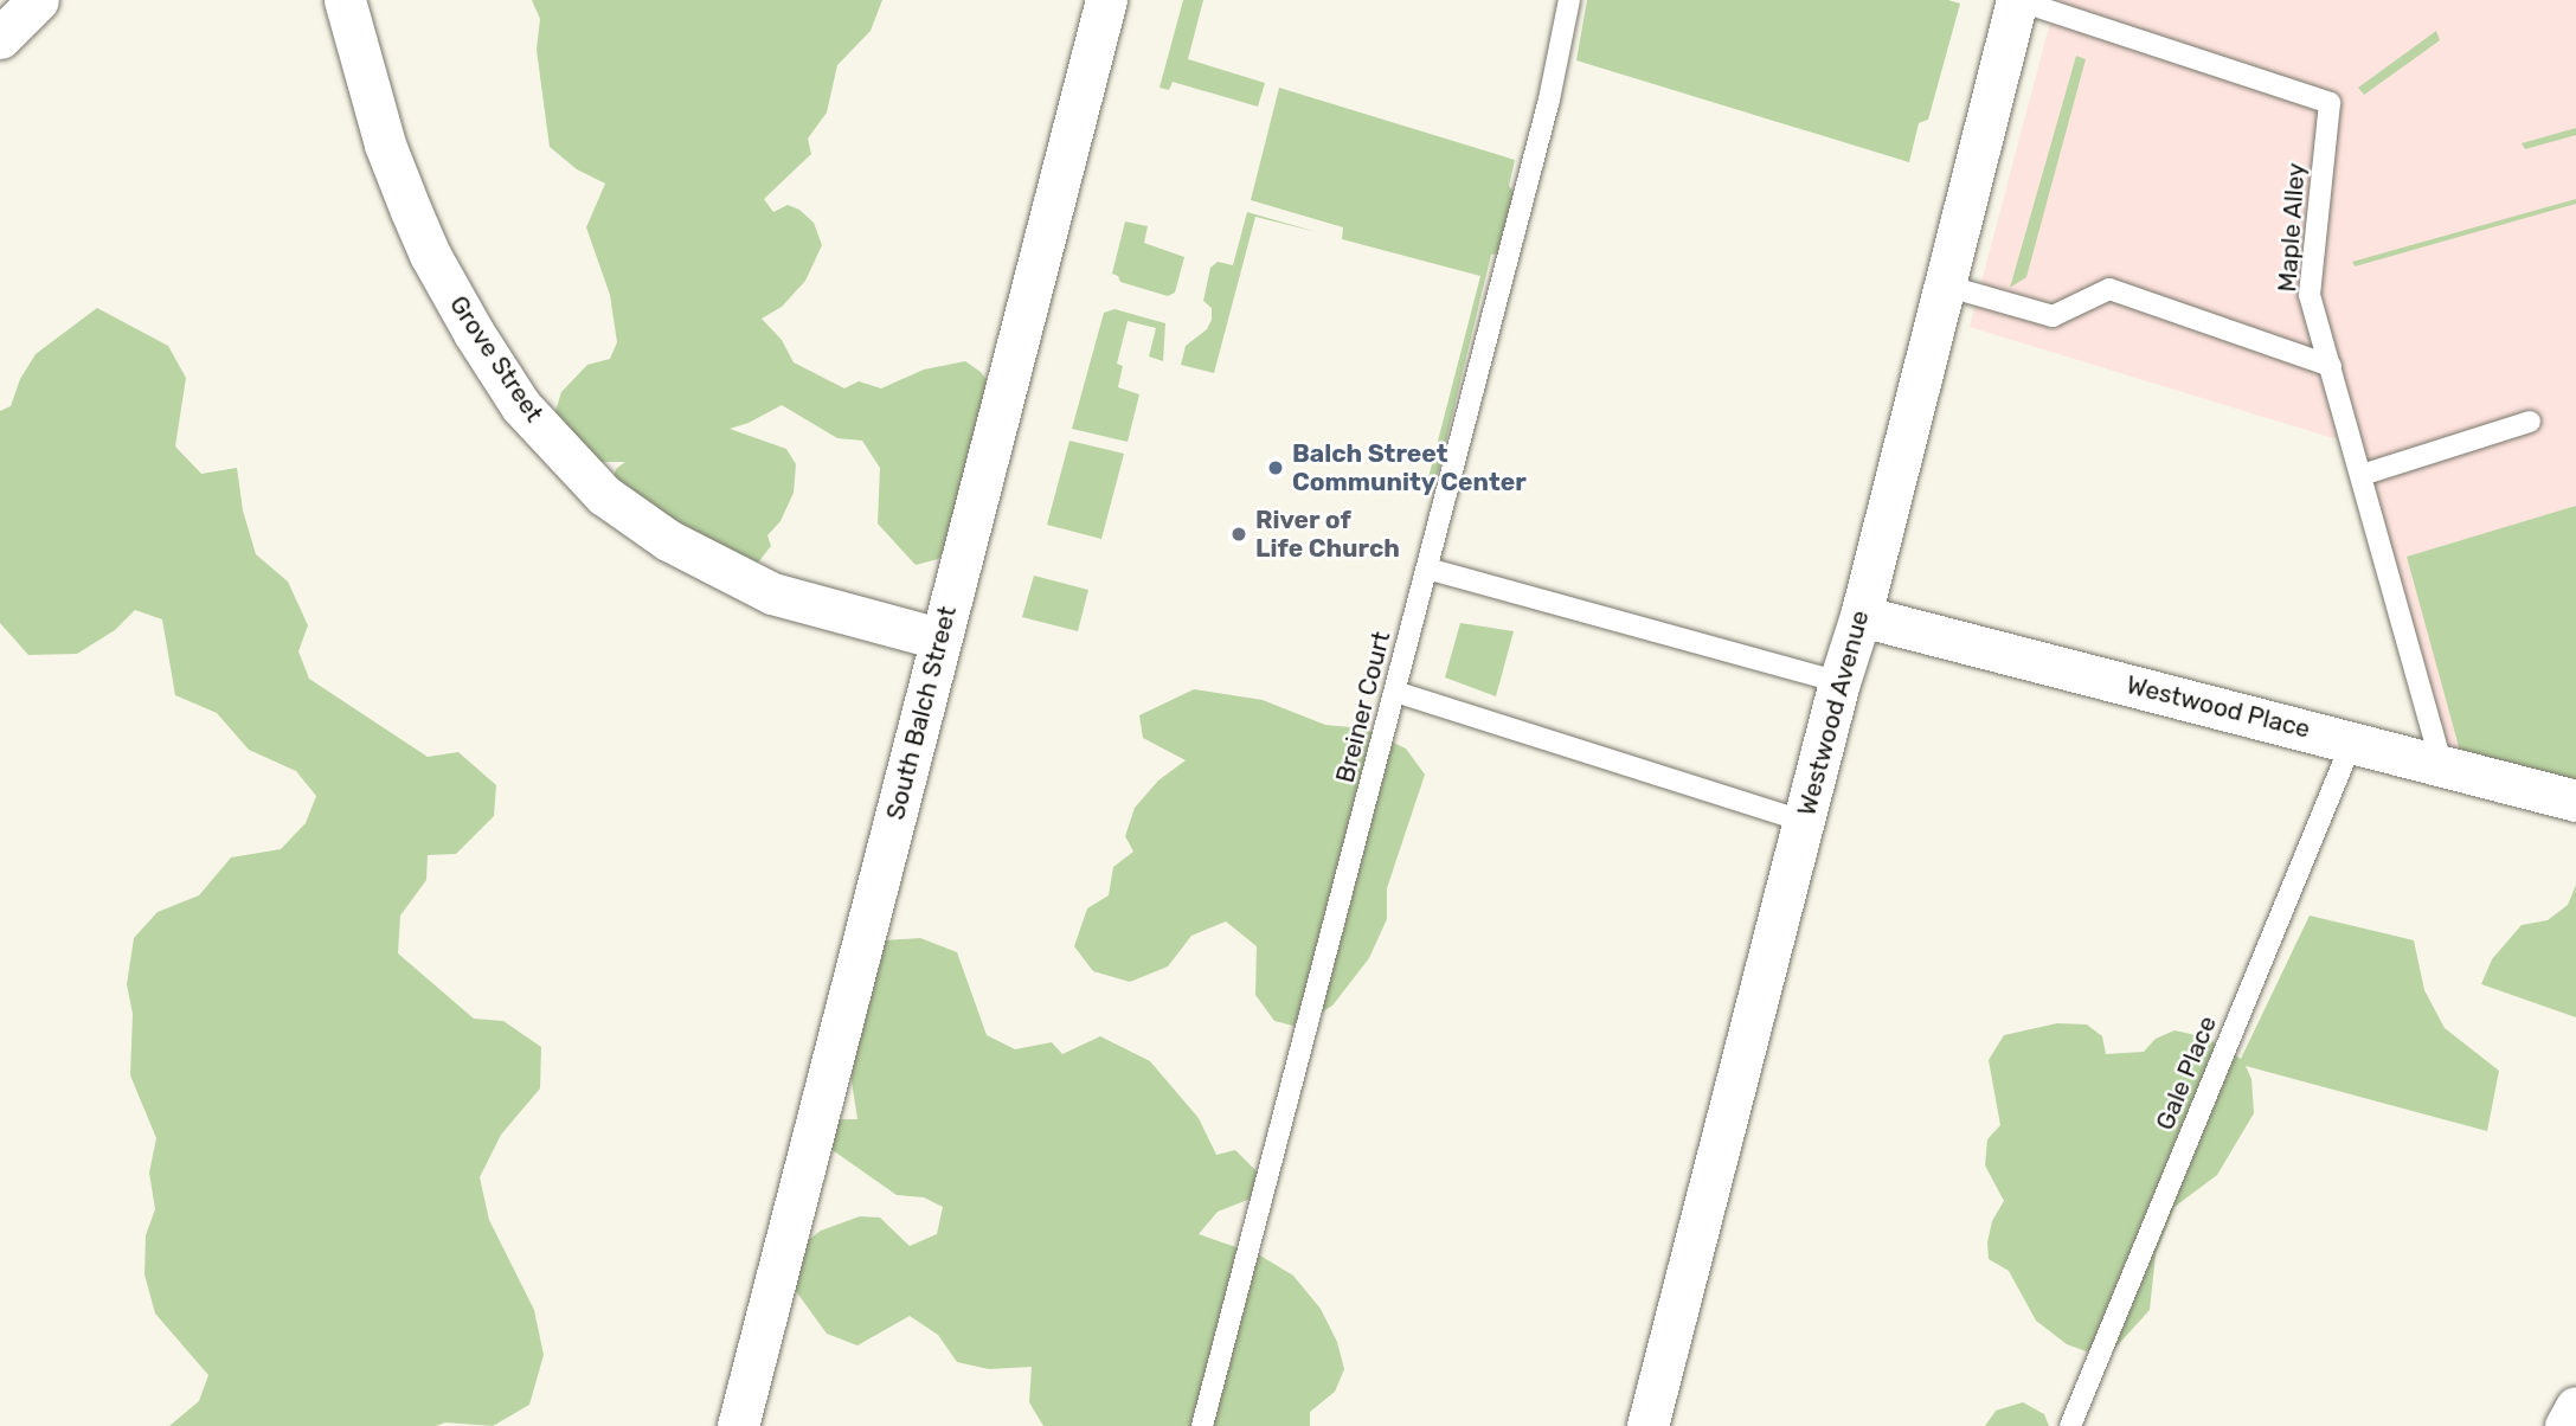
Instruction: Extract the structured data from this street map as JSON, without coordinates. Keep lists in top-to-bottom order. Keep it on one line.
{"streets":{"street":["Grove Street","Westwood Place","South Balch Street","Westwood Avenue"],"lane":["Maple Alley","Breiner Court","Gale Place"]},"crossings":[["Maple Alley","Westwood Place"],["Maple Alley","Westwood Avenue"],["Grove Street","South Balch Street"],["Westwood Place","Westwood Avenue"],["Westwood Place","Gale Place"]],"places":["Balch Street Community Center","River of Life Church"]}
